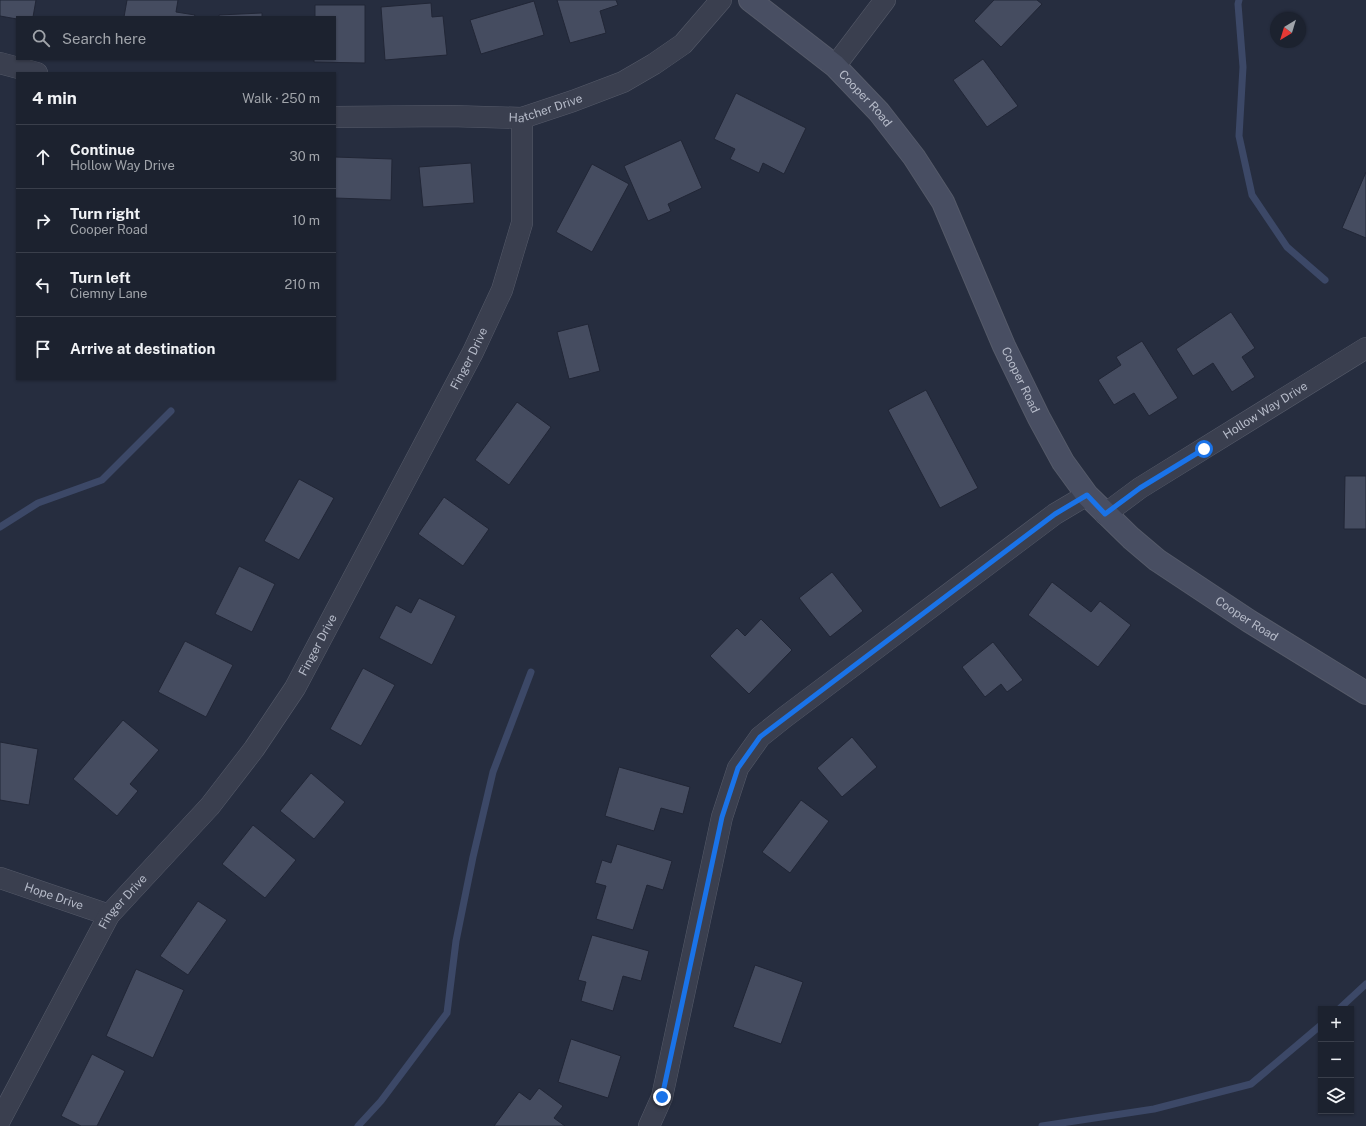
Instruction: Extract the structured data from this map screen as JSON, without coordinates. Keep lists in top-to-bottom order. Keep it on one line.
{"streets":{"street":["Cooper Road","Hatcher Drive","Finger Drive","Hollow Way Drive","Hope Drive"]},"crossings":[["Cooper Road","Hollow Way Drive"],["Hatcher Drive","Finger Drive"],["Finger Drive","Hope Drive"]],"north":"bottom left","page":{"search":"Search here","heading":["4 min","Walk · 250 m"],"list":[["Continue","Hollow Way Drive","30 m"],["Turn right","Cooper Road","10 m"],["Turn left","Ciemny Lane","210 m"],"Arrive at destination"],"map_buttons":["+","−"]}}
